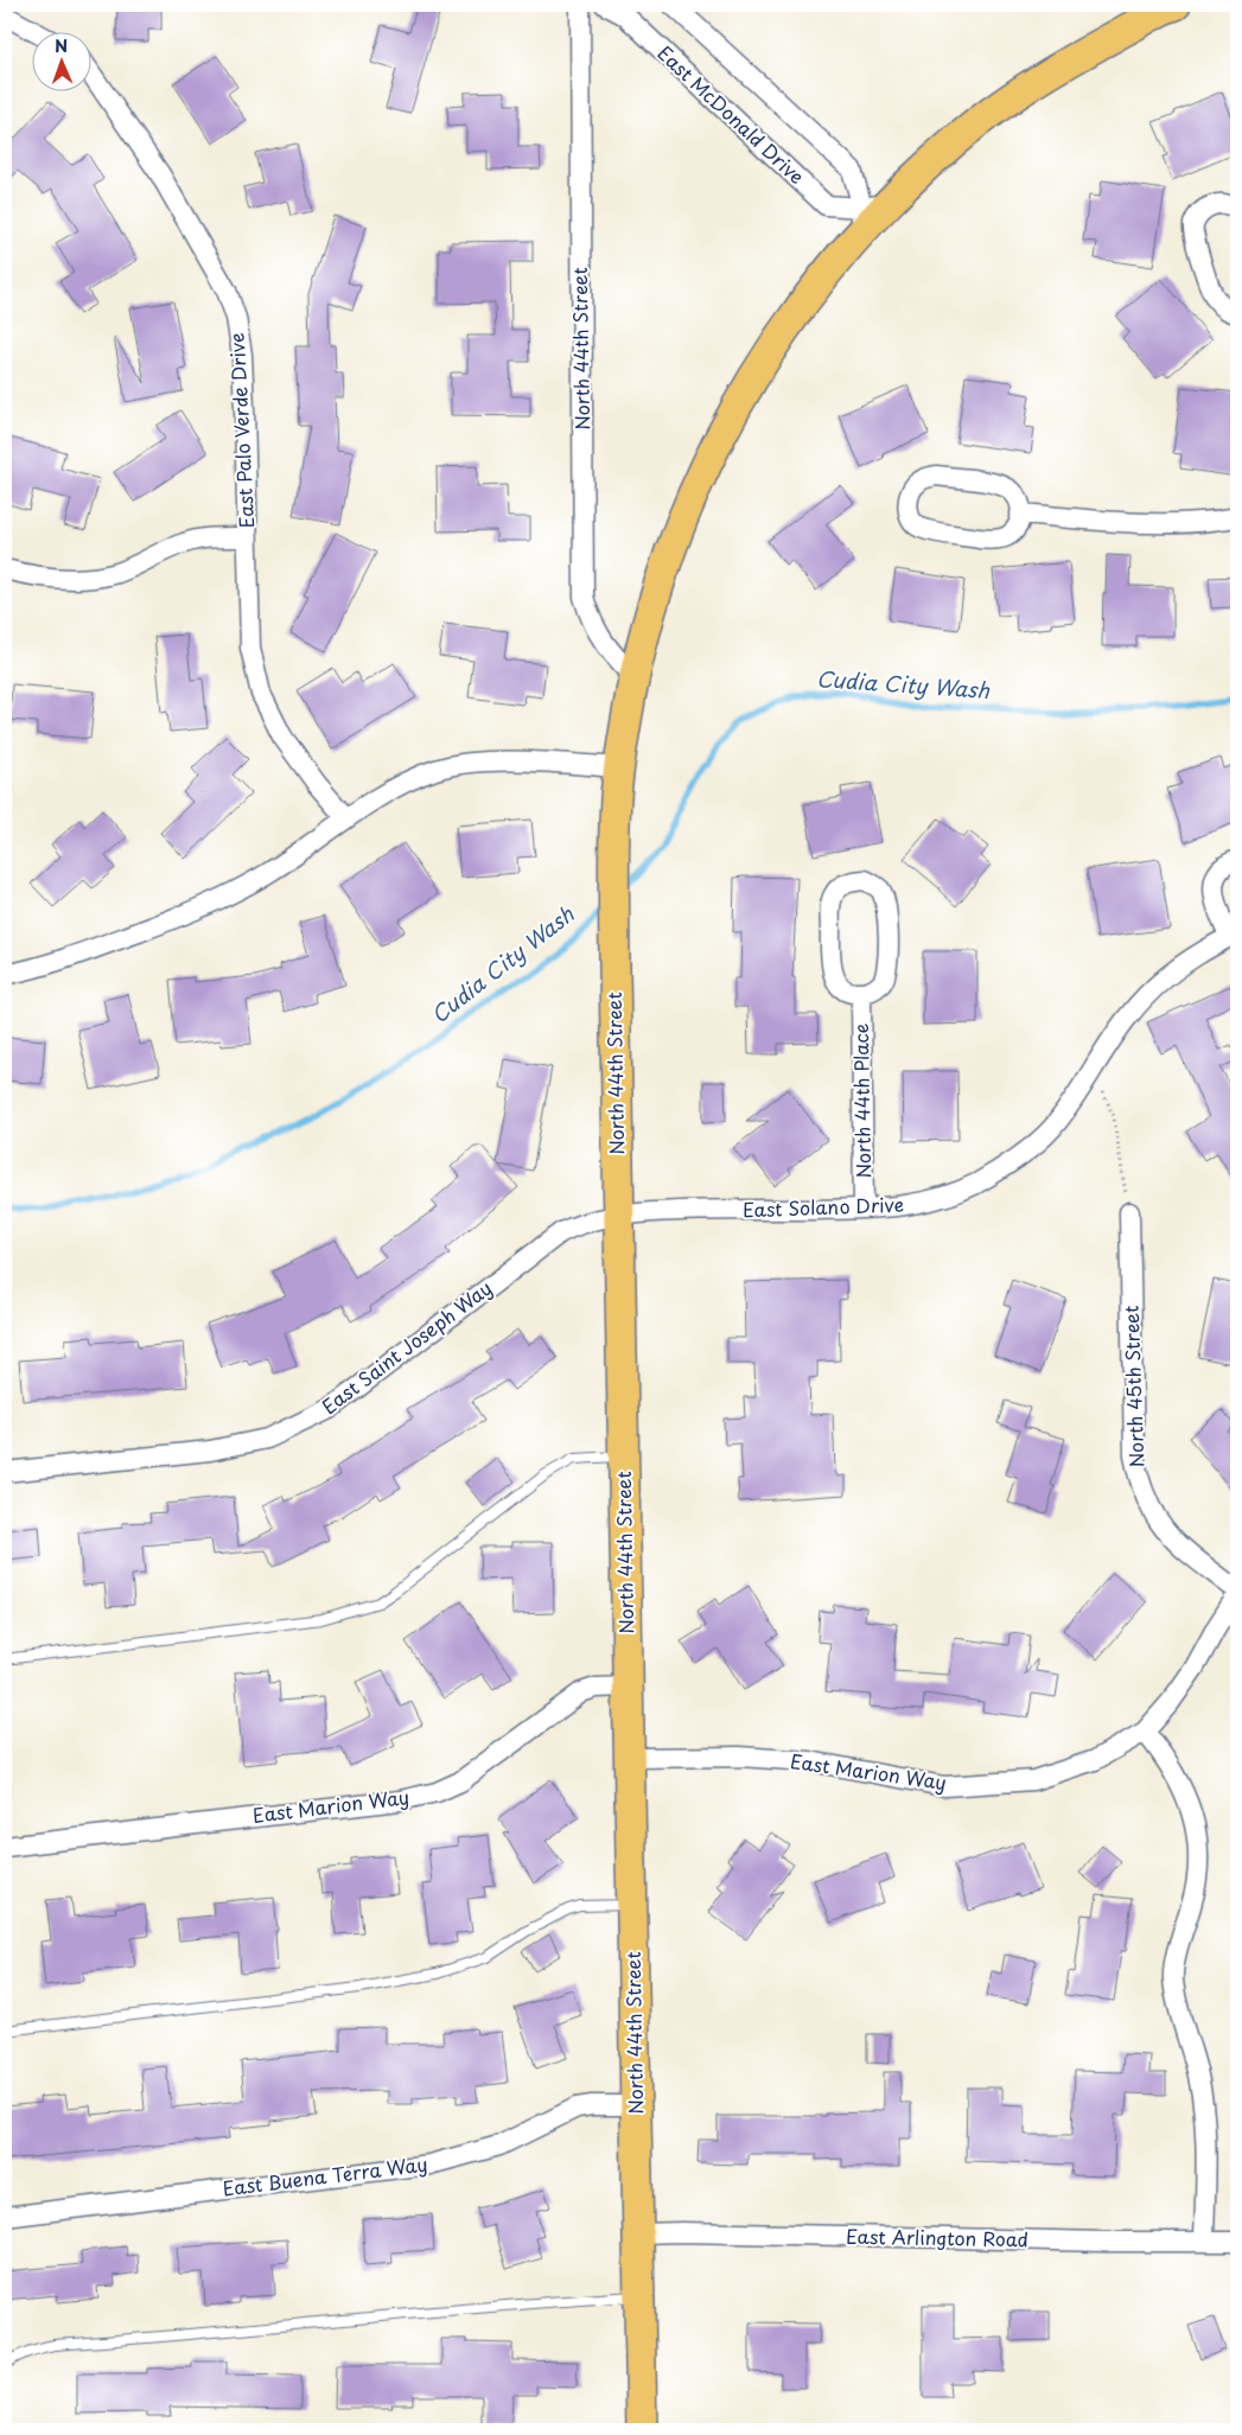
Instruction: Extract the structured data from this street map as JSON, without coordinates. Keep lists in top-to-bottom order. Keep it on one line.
{"streets":{"main road":["North 44th Street"],"street":["East McDonald Drive","East Palo Verde Drive","North 44th Place","East Solano Drive","East Saint Joseph Way","North 45th Street","East Marion Way","East Buena Terra Way","East Arlington Road"]},"crossings":[["East McDonald Drive","North 44th Street"],["North 44th Street","East Solano Drive"],["North 44th Street","East Saint Joseph Way"],["North 44th Street","East Marion Way"],["North 44th Street","East Buena Terra Way"],["North 44th Street","East Arlington Road"],["North 44th Place","East Solano Drive"],["East Solano Drive","East Saint Joseph Way"],["North 45th Street","East Marion Way"]],"water":["Cudia City Wash"],"north":"top"}
